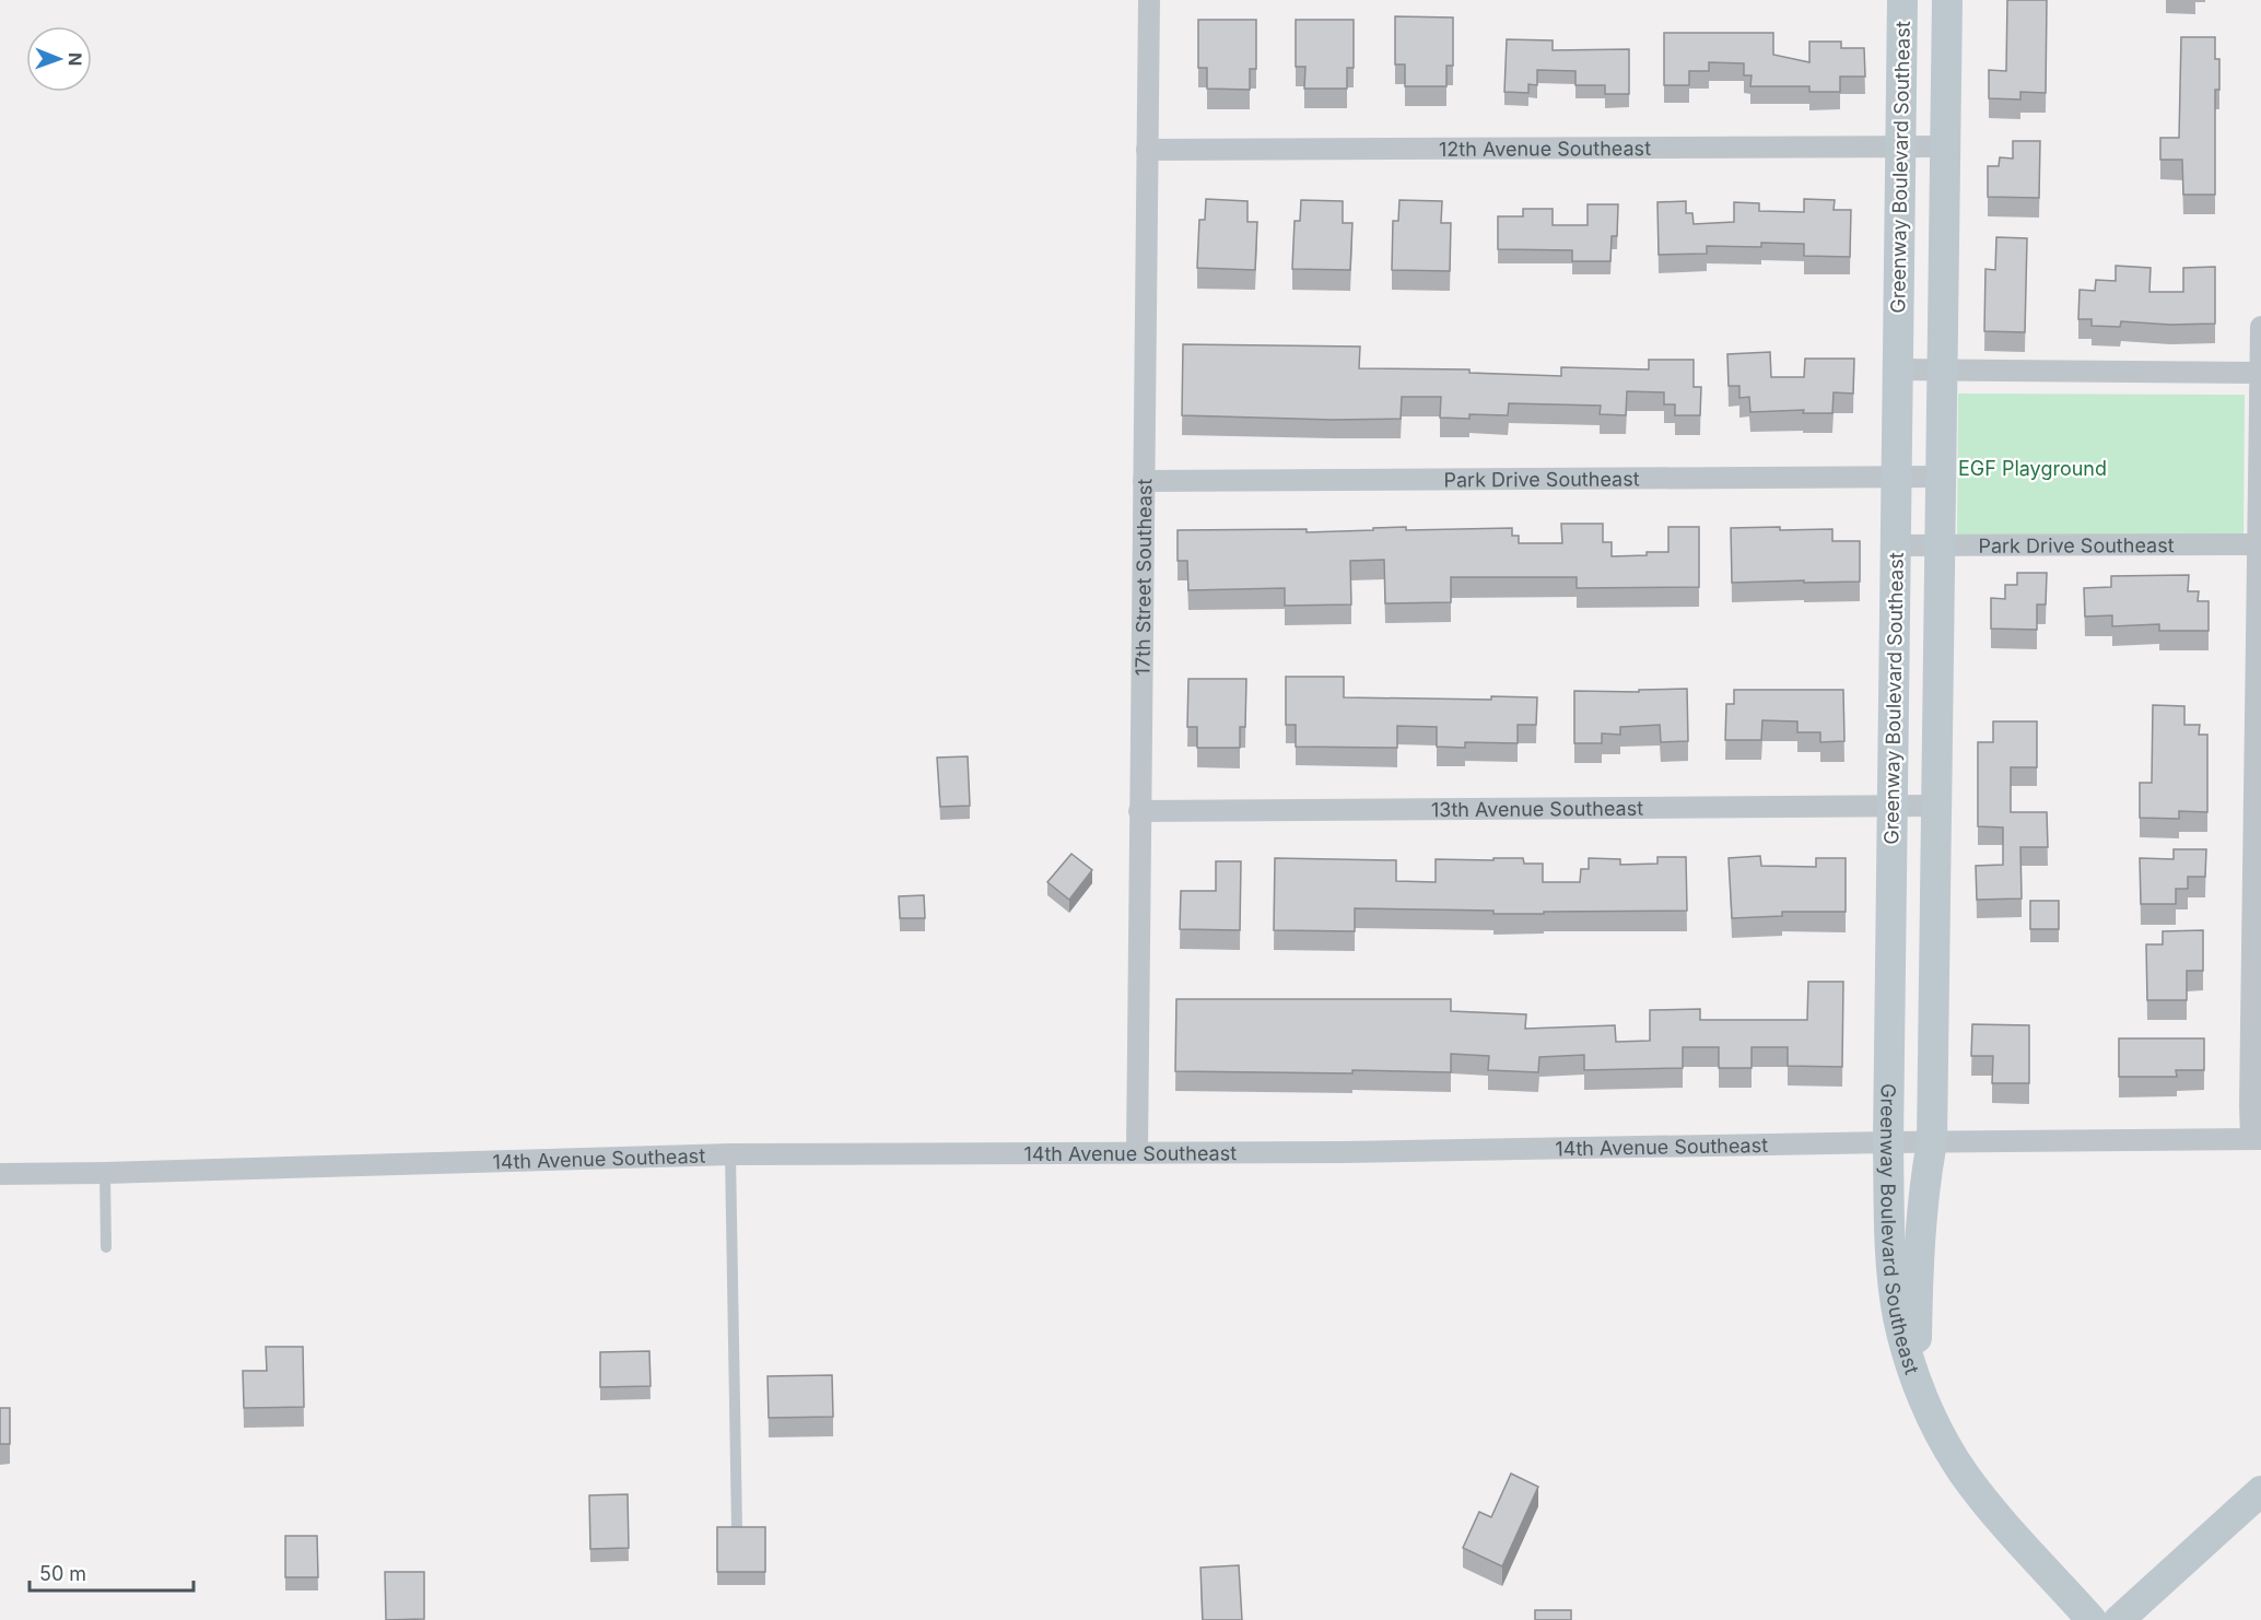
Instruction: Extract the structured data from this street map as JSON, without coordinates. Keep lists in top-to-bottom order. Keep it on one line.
{"streets":{"street":["12th Avenue Southeast","Greenway Boulevard Southeast","Park Drive Southeast","17th Street Southeast","13th Avenue Southeast","14th Avenue Southeast"]},"crossings":[["12th Avenue Southeast","Greenway Boulevard Southeast"],["12th Avenue Southeast","17th Street Southeast"],["Greenway Boulevard Southeast","Park Drive Southeast"],["Greenway Boulevard Southeast","13th Avenue Southeast"],["Greenway Boulevard Southeast","14th Avenue Southeast"],["Park Drive Southeast","17th Street Southeast"],["17th Street Southeast","13th Avenue Southeast"],["17th Street Southeast","14th Avenue Southeast"]],"parks":["EGF Playground"],"scale_bar":"50 m","north":"right"}
